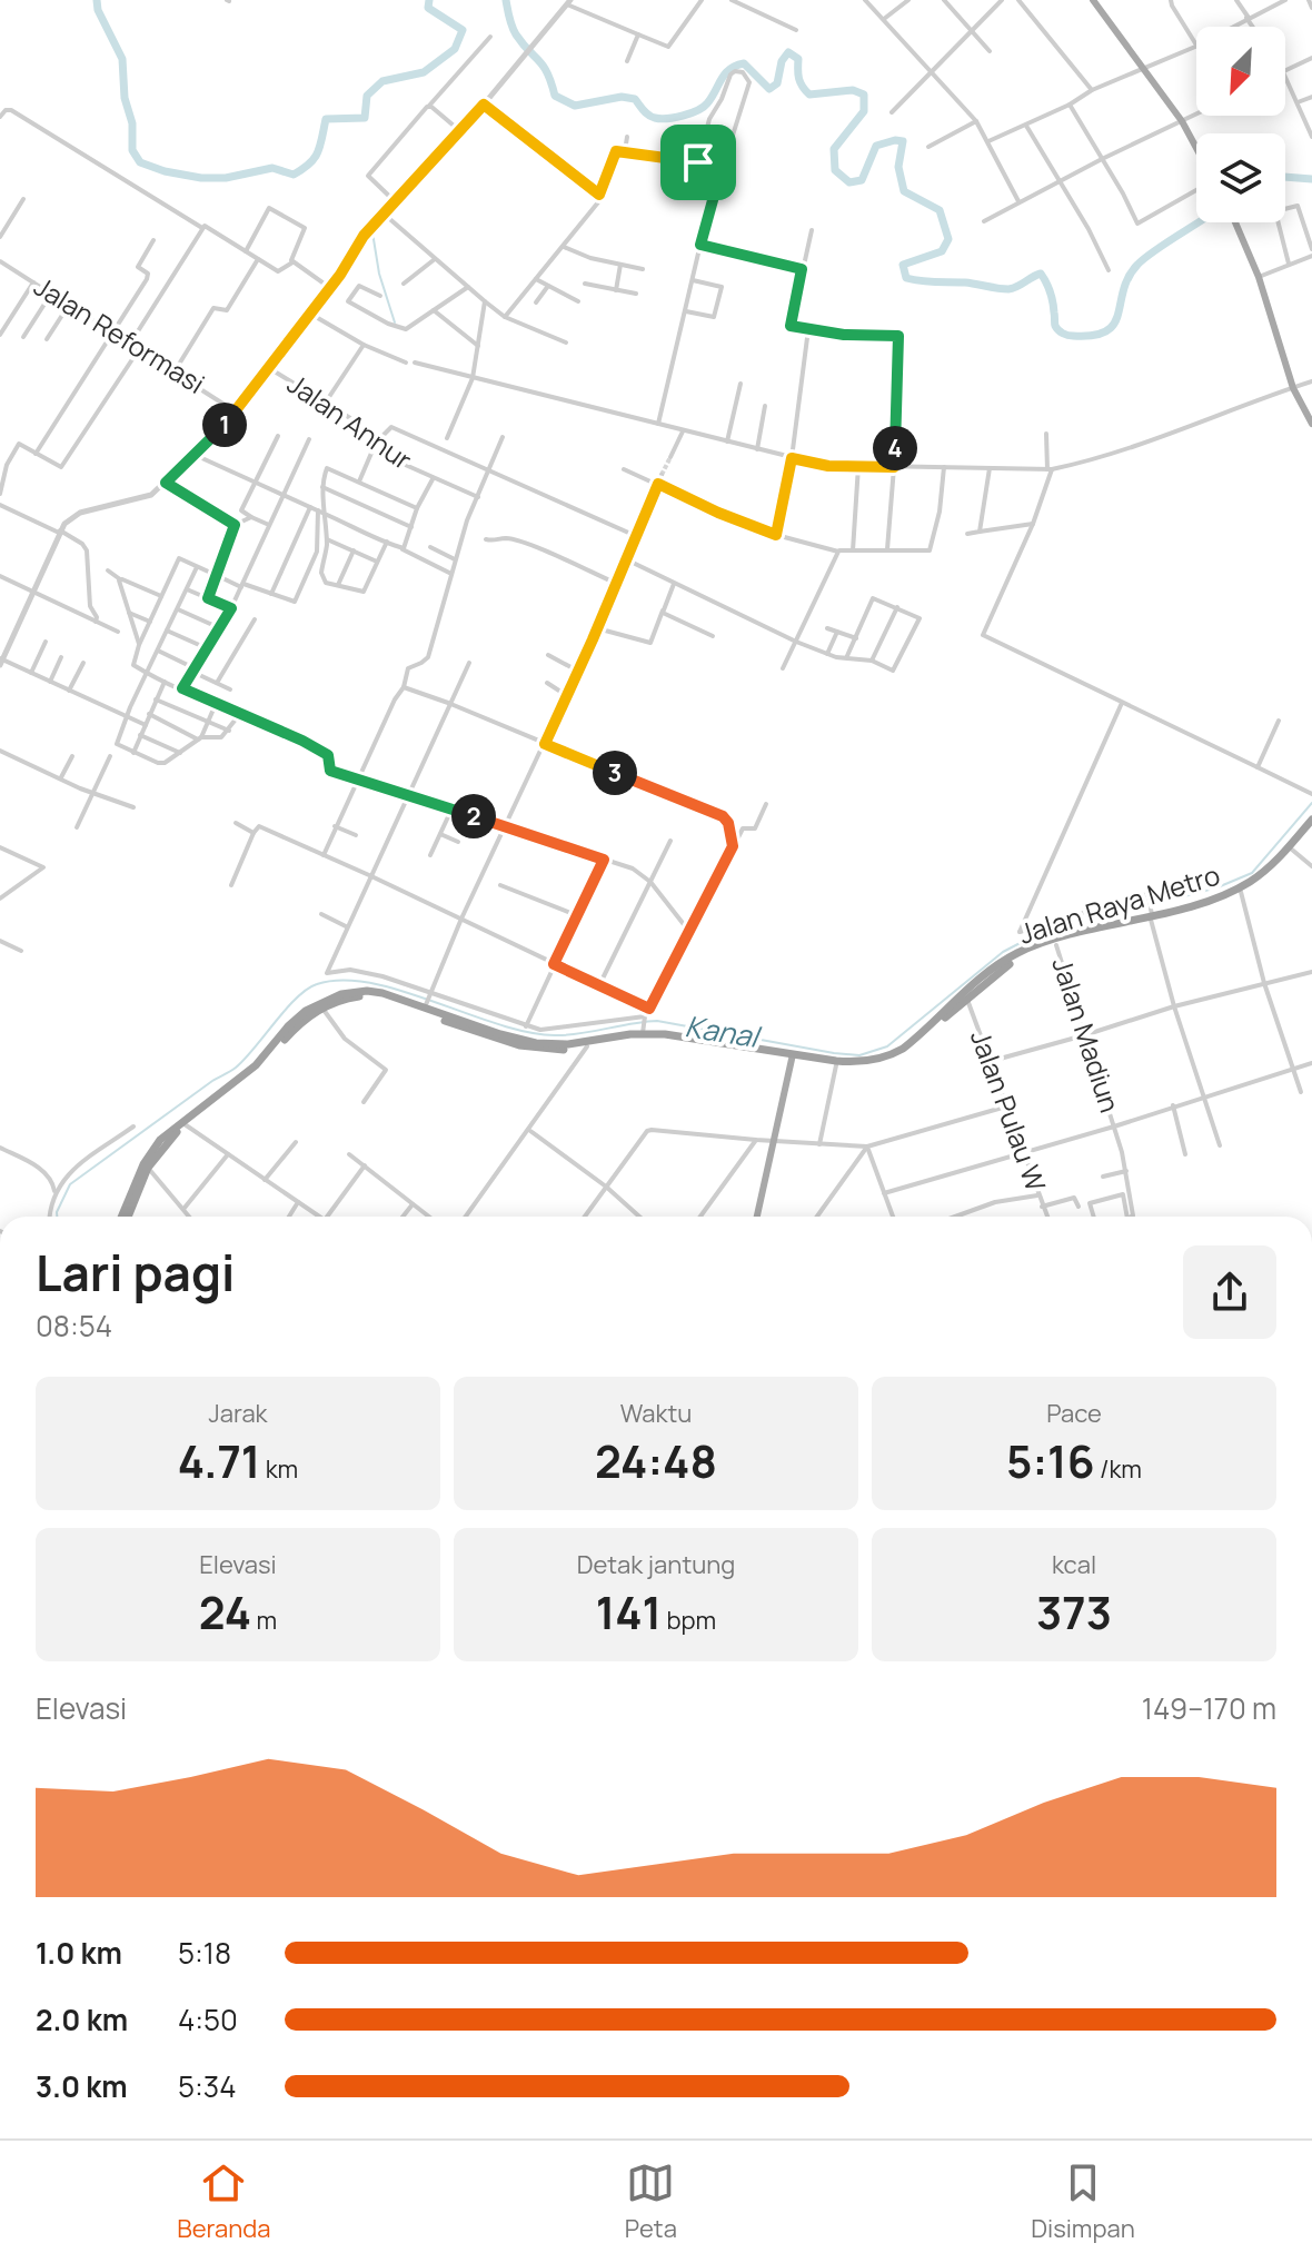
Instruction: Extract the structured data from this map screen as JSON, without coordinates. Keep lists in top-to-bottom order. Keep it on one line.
{"streets":{"highway":["Jalan Raya Metro"],"street":["Jalan Reformasi","Jalan Annur","Jalan Madiun","Jalan Pulau W"]},"crossings":[["Jalan Raya Metro","Jalan Madiun"],["Jalan Raya Metro","Jalan Pulau W"]],"water":["Kanal"],"north":"bottom left","page":{"pins":["1","4","3","2"],"heading":["Lari pagi","08:54"],"stats":[["Jarak","4.71 km"],["Waktu","24:48"],["Pace","5:16 /km"],["Elevasi","24 m"],["Detak jantung","141 bpm"],["kcal","373"]],"chart":["Elevasi","149–170 m"],"list":[{"name":"1.0 km","note":"5:18"},{"name":"2.0 km","note":"4:50"},{"name":"3.0 km","note":"5:34"}],"tabs":["Beranda","Peta","Disimpan"]}}
